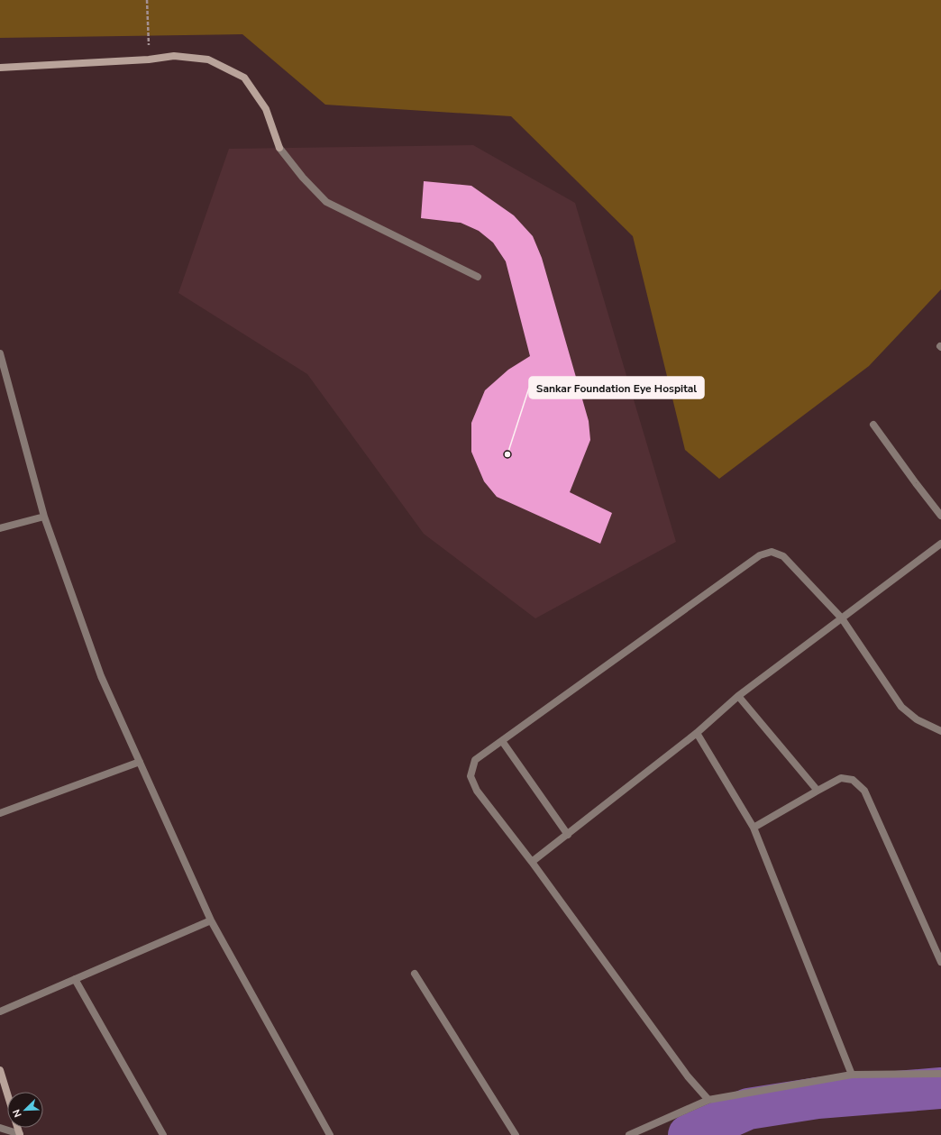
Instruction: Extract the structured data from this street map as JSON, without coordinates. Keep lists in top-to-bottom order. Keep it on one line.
{"places":["Sankar Foundation Eye Hospital"],"north":"bottom left"}
